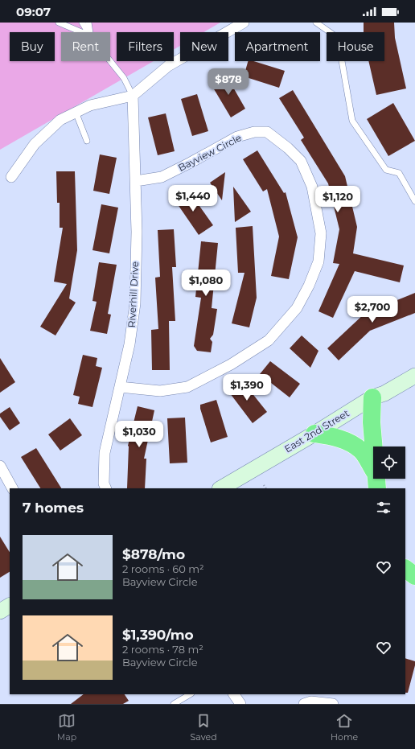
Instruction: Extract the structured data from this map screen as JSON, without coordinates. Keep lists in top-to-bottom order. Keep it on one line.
{"streets":{"main road":["East 2nd Street"],"street":["Bayview Circle","Riverhill Drive"]},"crossings":[["Bayview Circle","Riverhill Drive"]],"page":{"status":"09:07","chip":["Buy","Rent","Filters","New","Apartment","House"],"price":["$878","$1,440","$1,120","$1,080","$2,700","$1,390","$1,030"],"heading":"7 homes","list":[{"name":"$878/mo","note":"2 rooms · 60 m² · Bayview Circle"},{"name":"$1,390/mo","note":"2 rooms · 78 m² · Bayview Circle"}],"tabs":["Map","Saved","Home"]}}
